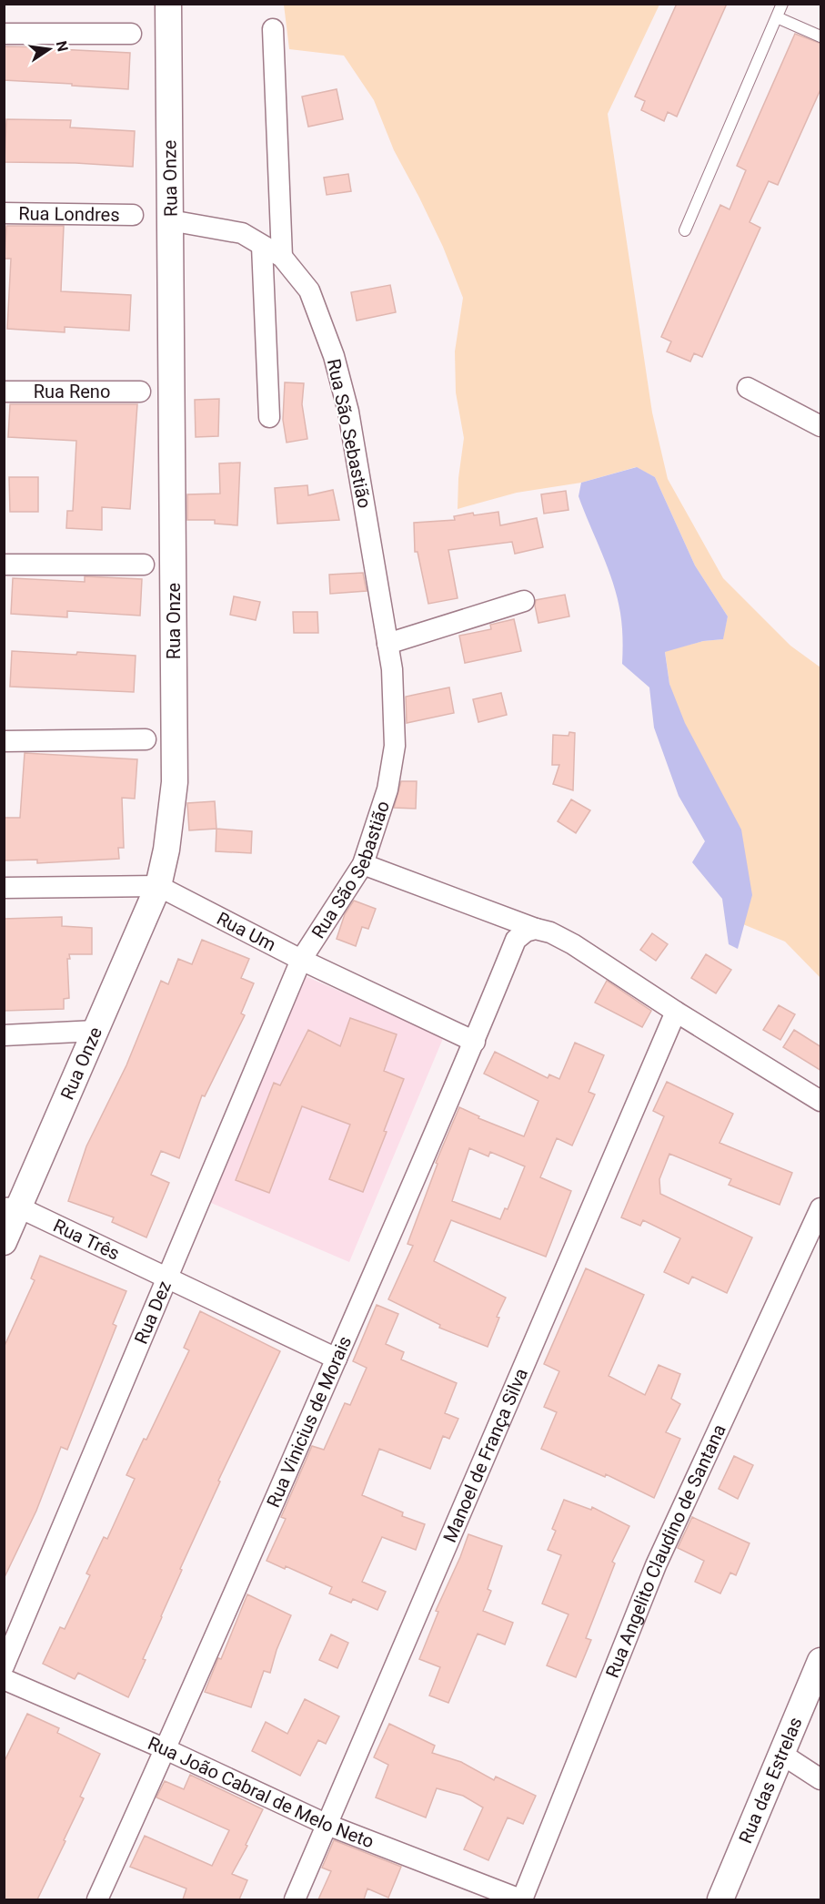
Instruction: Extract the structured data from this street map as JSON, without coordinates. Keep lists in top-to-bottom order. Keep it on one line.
{"streets":{"street":["Rua Onze","Rua Londres","Rua Reno","Rua São Sebastião","Rua Um","Rua Três","Rua Dez","Rua Vinicius de Morais","Manoel de França Silva","Rua Angelito Claudino de Santana","Rua das Estrelas","Rua João Cabral de Melo Neto"]},"crossings":[["Rua Onze","Rua São Sebastião"],["Rua Onze","Rua Um"],["Rua Onze","Rua Três"],["Rua São Sebastião","Rua Um"],["Rua São Sebastião","Rua Dez"],["Rua Um","Rua Dez"],["Rua Um","Rua Vinicius de Morais"],["Rua Três","Rua Dez"],["Rua Três","Rua Vinicius de Morais"],["Rua Vinicius de Morais","Rua João Cabral de Melo Neto"],["Manoel de França Silva","Rua João Cabral de Melo Neto"],["Rua Angelito Claudino de Santana","Rua João Cabral de Melo Neto"]],"north":"right"}
